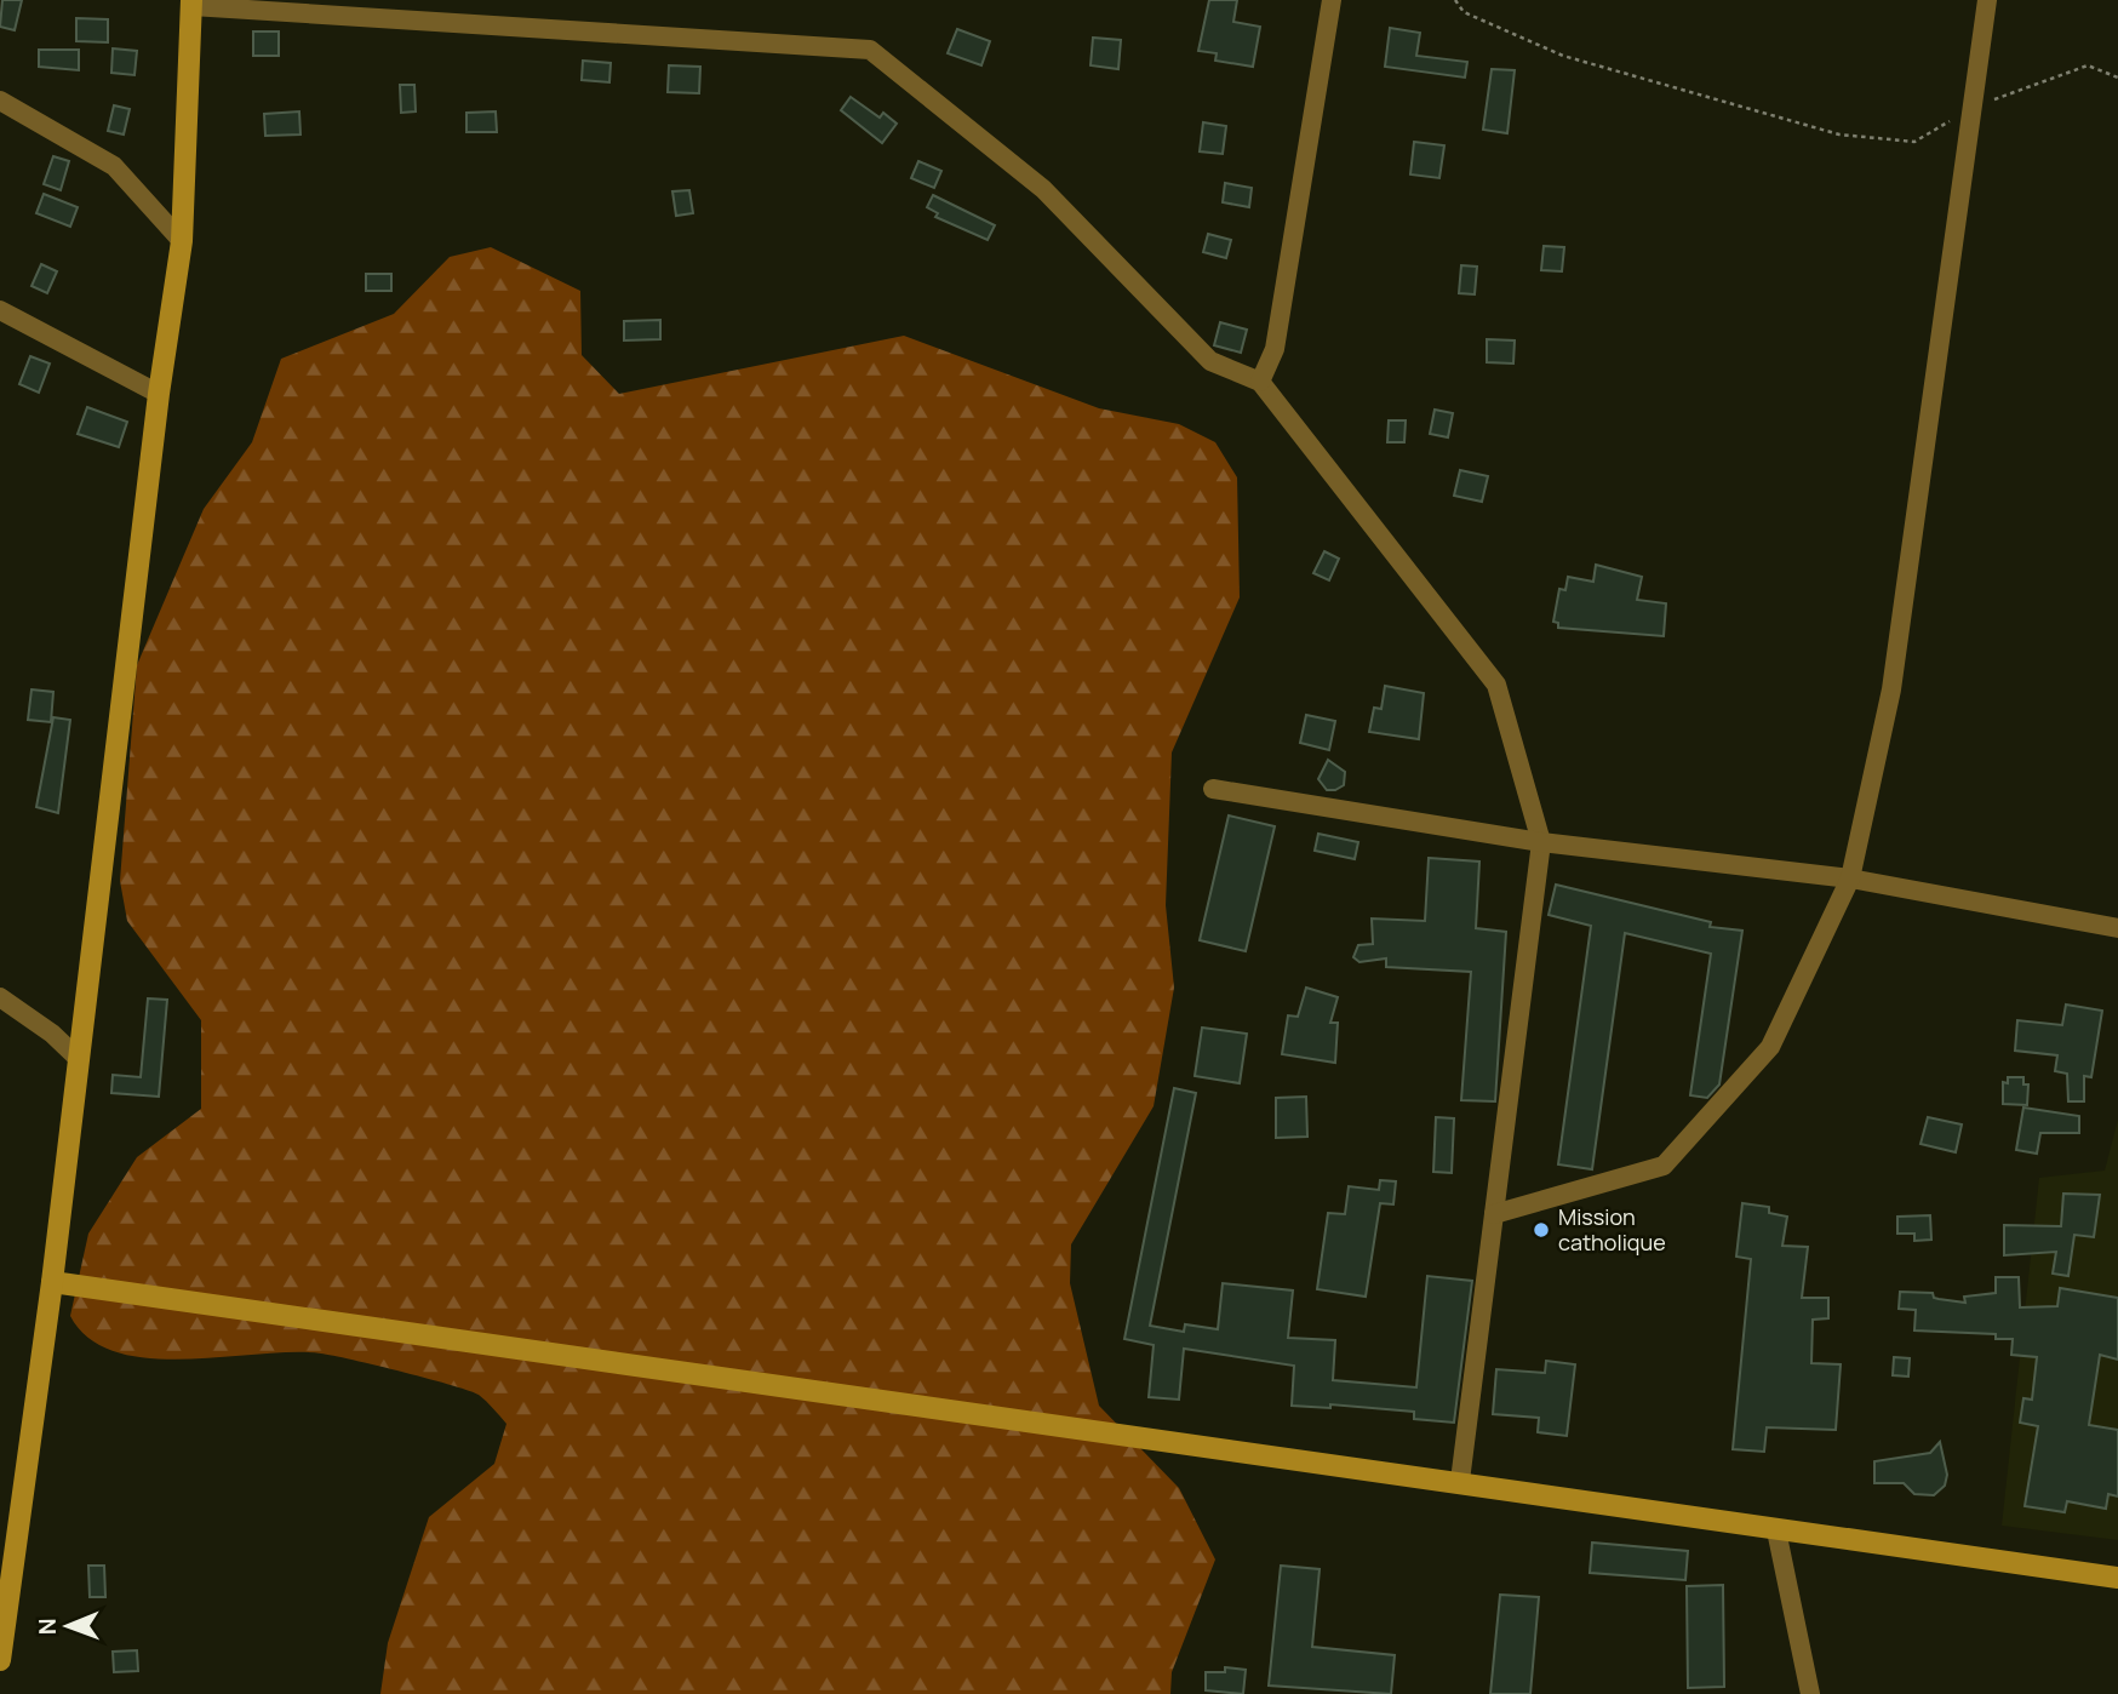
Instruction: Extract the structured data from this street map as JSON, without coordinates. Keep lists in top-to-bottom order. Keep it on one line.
{"places":["Mission catholique"],"north":"left"}
